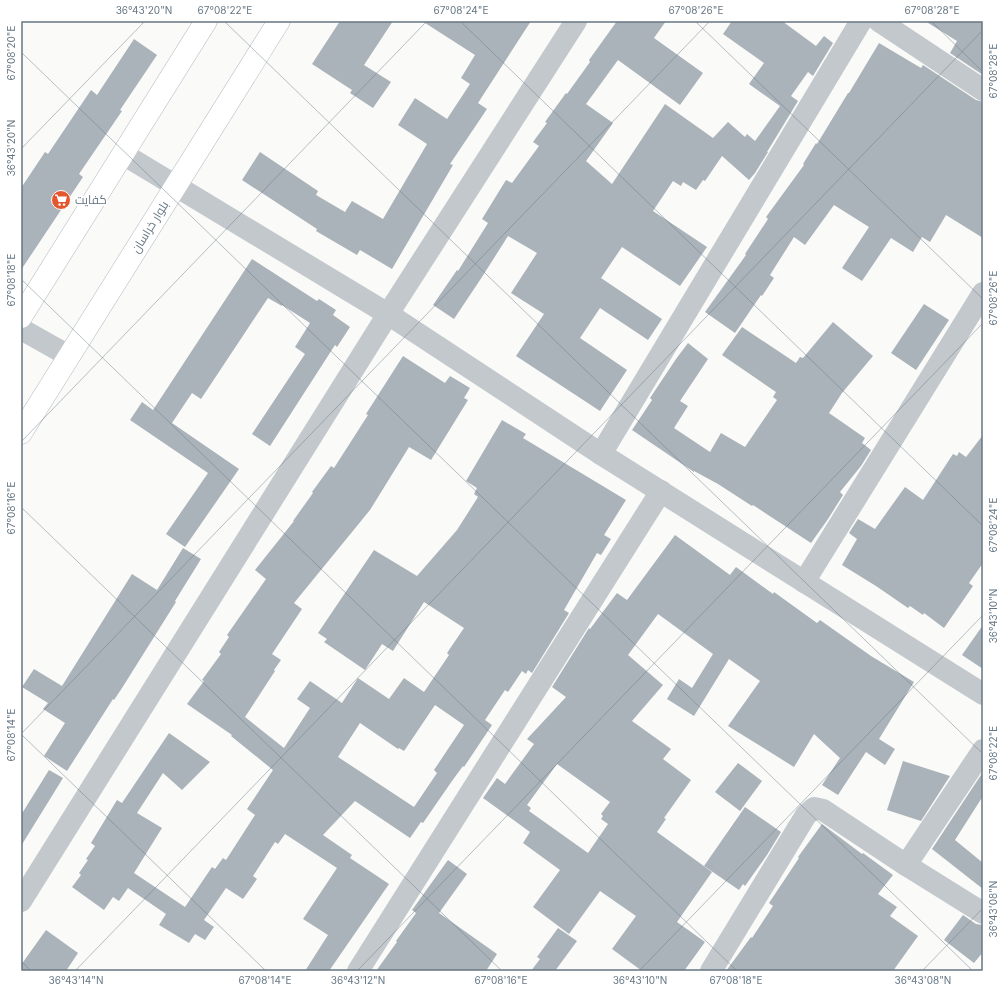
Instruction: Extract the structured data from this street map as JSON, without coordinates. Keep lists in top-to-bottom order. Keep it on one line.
{"streets":{"main road":["بلوار خراسان"]},"places":{"supermarket":["کفایت"]},"coordinates":["36°43'20\"N","67°08'22\"E","67°08'24\"E","67°08'26\"E","67°08'28\"E","67°08'20\"E","67°08'18\"E","67°08'16\"E","36°43'10\"N","67°08'14\"E","36°43'08\"N","36°43'14\"N","36°43'12\"N"]}
